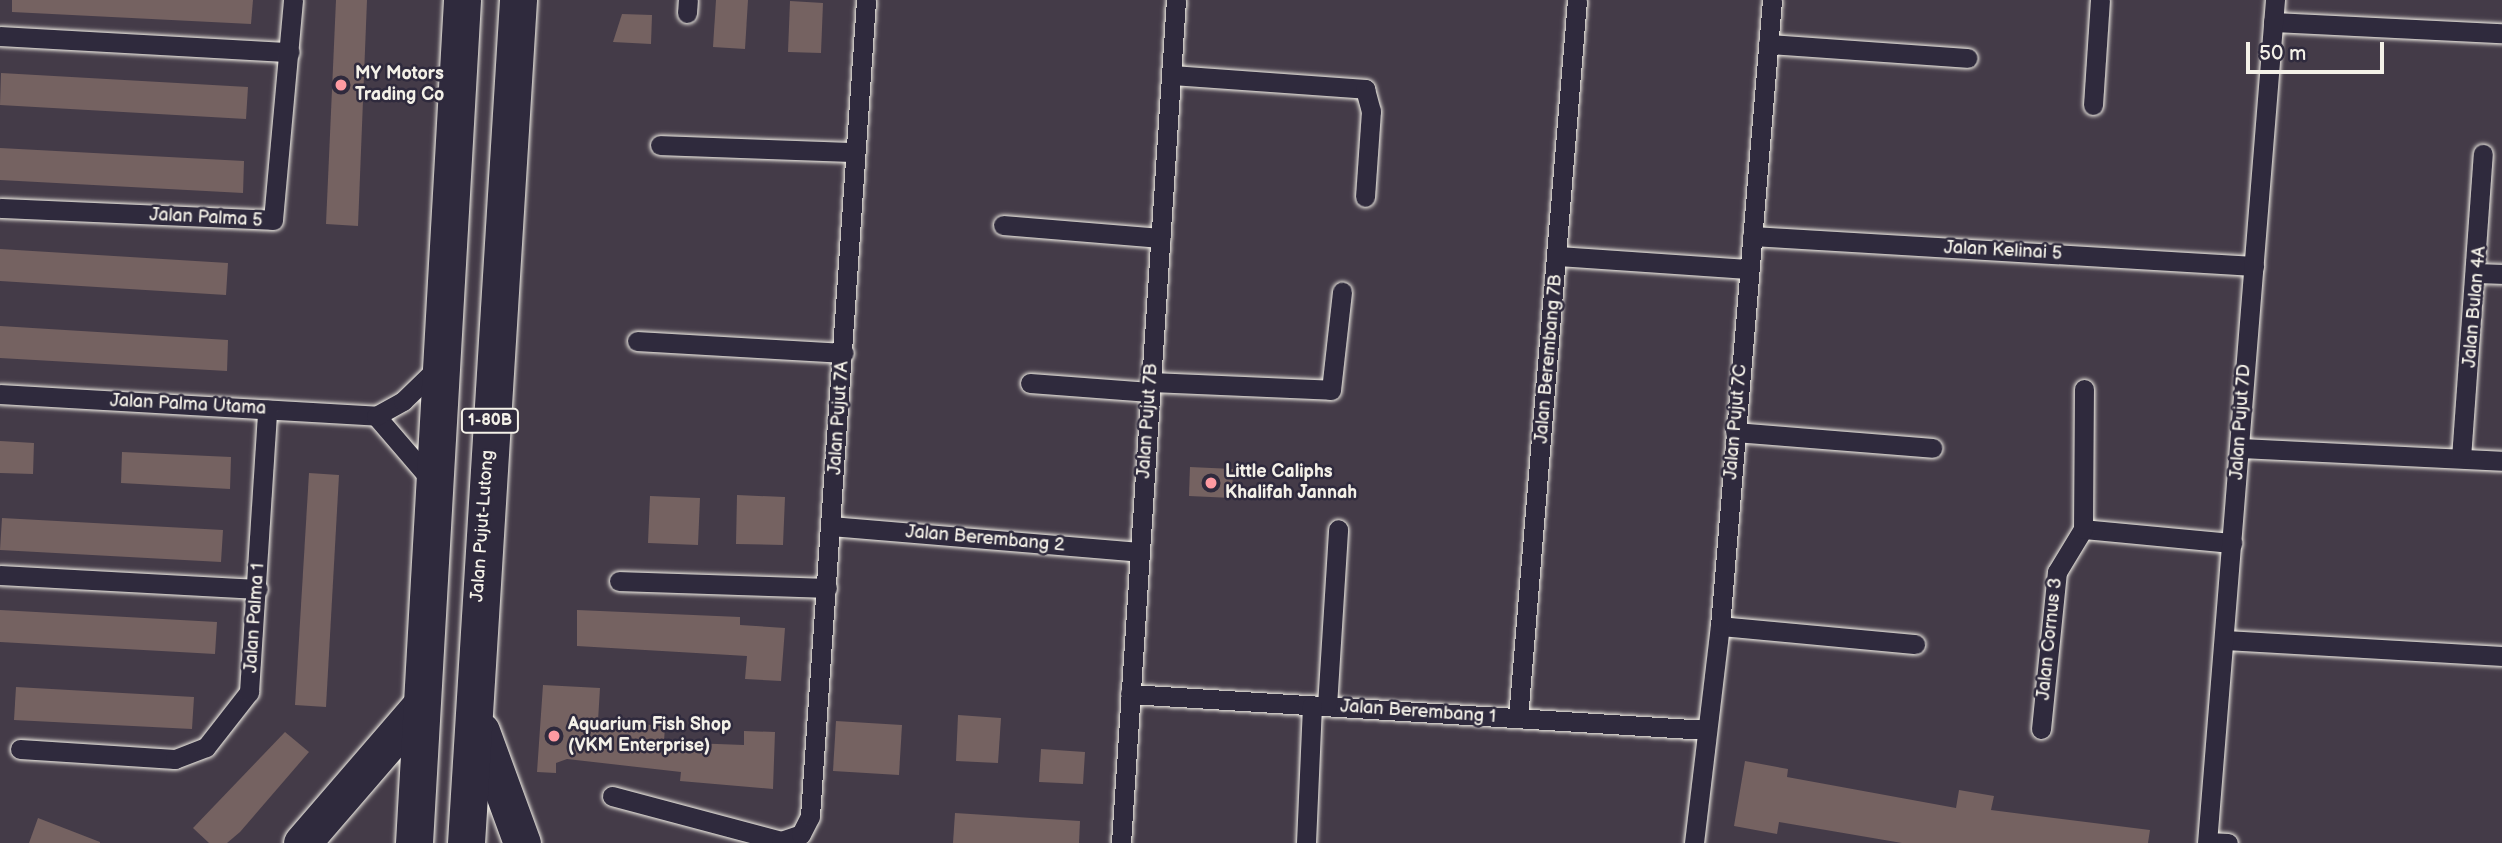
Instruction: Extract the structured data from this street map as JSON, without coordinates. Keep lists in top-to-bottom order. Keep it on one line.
{"streets":{"highway":["1-80B","Jalan Pujut-Lutong"],"street":["Jalan Palma 5","Jalan Kelinai 5","Jalan Bulan 4A","Jalan Berembang 7B","Jalan Palma Utama","Jalan Pujut 7A","Jalan Pujut 7B","Jalan Pujut 7C","Jalan Pujut 7D","Jalan Berembang 2","Jalan Palma 1","Jalan Cornus 3","Jalan Berembang 1"]},"crossings":[["Jalan Kelinai 5","Jalan Pujut 7C"],["Jalan Kelinai 5","Jalan Pujut 7D"],["Jalan Berembang 7B","Jalan Berembang 1"],["Jalan Palma Utama","Jalan Palma 1"],["Jalan Pujut 7A","Jalan Berembang 2"],["Jalan Pujut 7B","Jalan Berembang 2"],["Jalan Pujut 7B","Jalan Berembang 1"],["Jalan Pujut 7C","Jalan Berembang 1"]],"places":["MY Motors Trading Co","Little Caliphs Khalifah Jannah","Aquarium Fish Shop (VKM Enterprise)"],"scale_bar":"50 m"}
